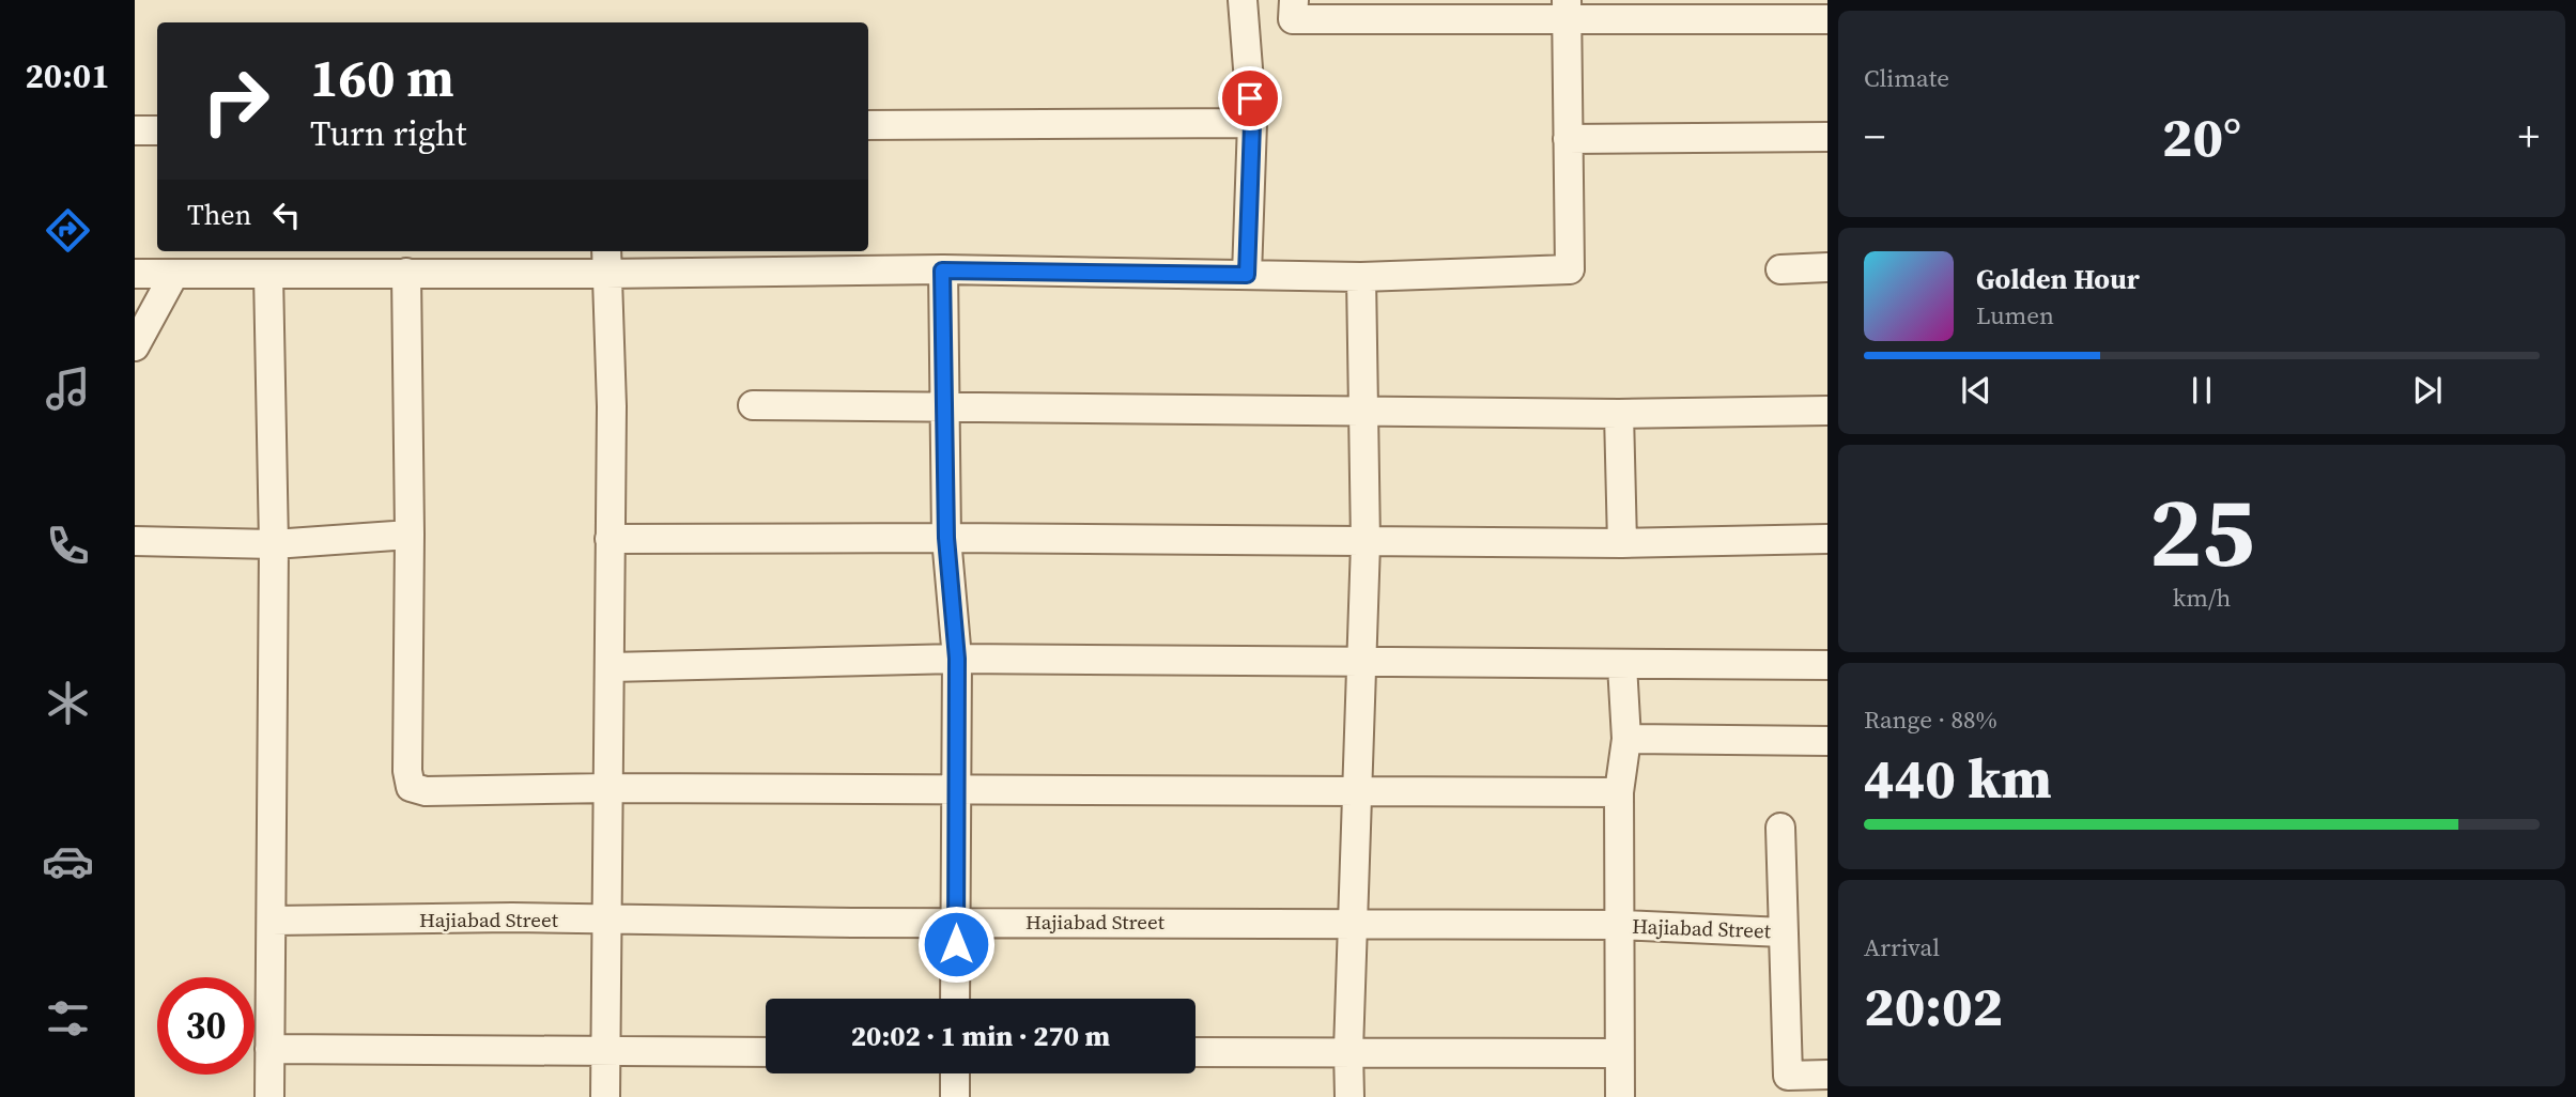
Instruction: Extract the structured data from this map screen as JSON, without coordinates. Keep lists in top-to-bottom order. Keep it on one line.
{"streets":{"street":["Hajiabad Street"]},"page":{"tabs":"20:01","tile":["Climate",["25","km/h"],["Range · 88%","440 km"],["Arrival","20:02"]],"turn":["160 m","Turn right"],"heat":["−","20°","+"],"then":"Then","song":["Golden Hour","Lumen"],"limit":"30","trip":"20:02 · 1 min · 270 m"}}
